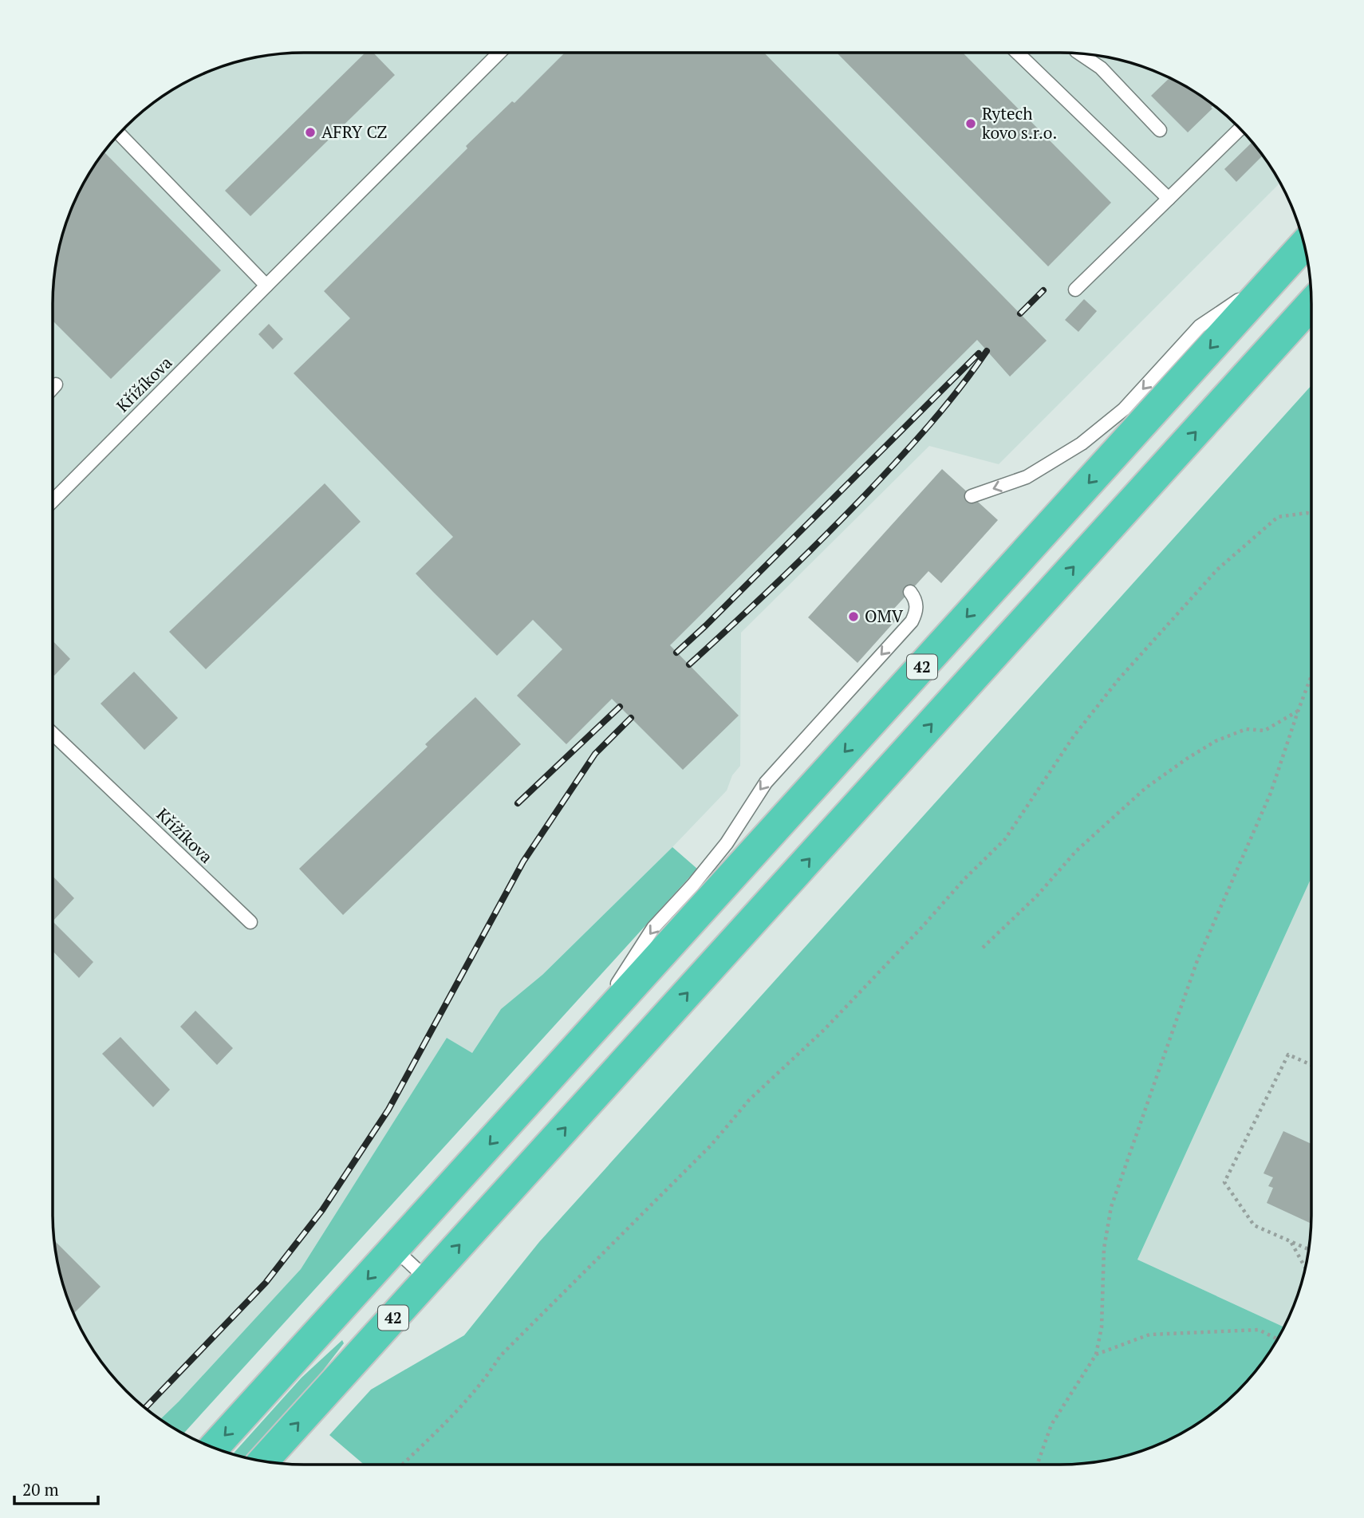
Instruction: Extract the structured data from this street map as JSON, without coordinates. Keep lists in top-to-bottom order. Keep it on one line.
{"streets":{"highway":["42"],"lane":["Křížíkova"]},"places":["Rytech kovo s.r.o.","AFRY CZ","OMV"],"scale_bar":"20 m"}
